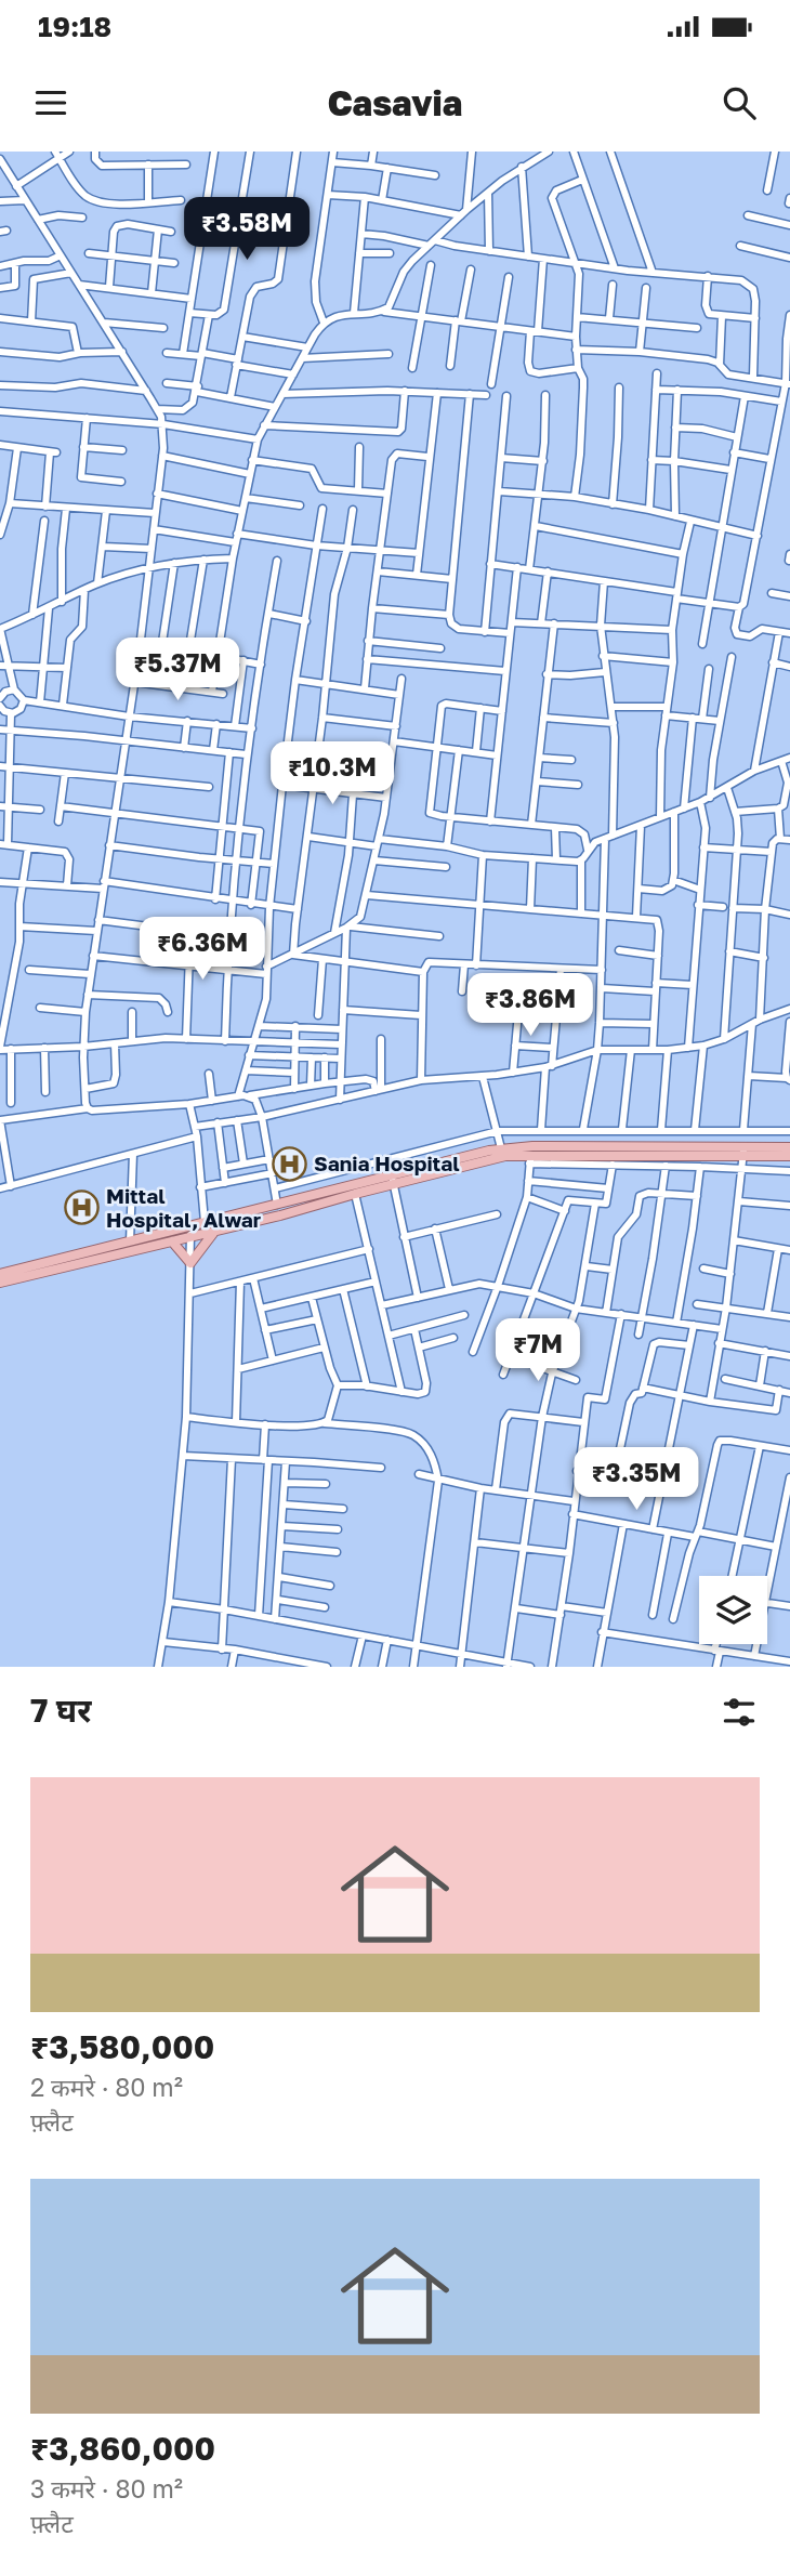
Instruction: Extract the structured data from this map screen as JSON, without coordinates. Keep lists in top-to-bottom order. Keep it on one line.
{"places":{"hospital":["Sania Hospital","Mittal Hospital, Alwar"]},"page":{"status":"19:18","header":"Casavia","price":["₹3.58M","₹5.37M","₹10.3M","₹6.36M","₹3.86M","₹7M","₹3.35M"],"heading":"7 घर","list":[{"name":"₹3,580,000","note":"2 कमरे · 80 m² · फ़्लैट"},{"name":"₹3,860,000","note":"3 कमरे · 80 m² · फ़्लैट"}]}}
